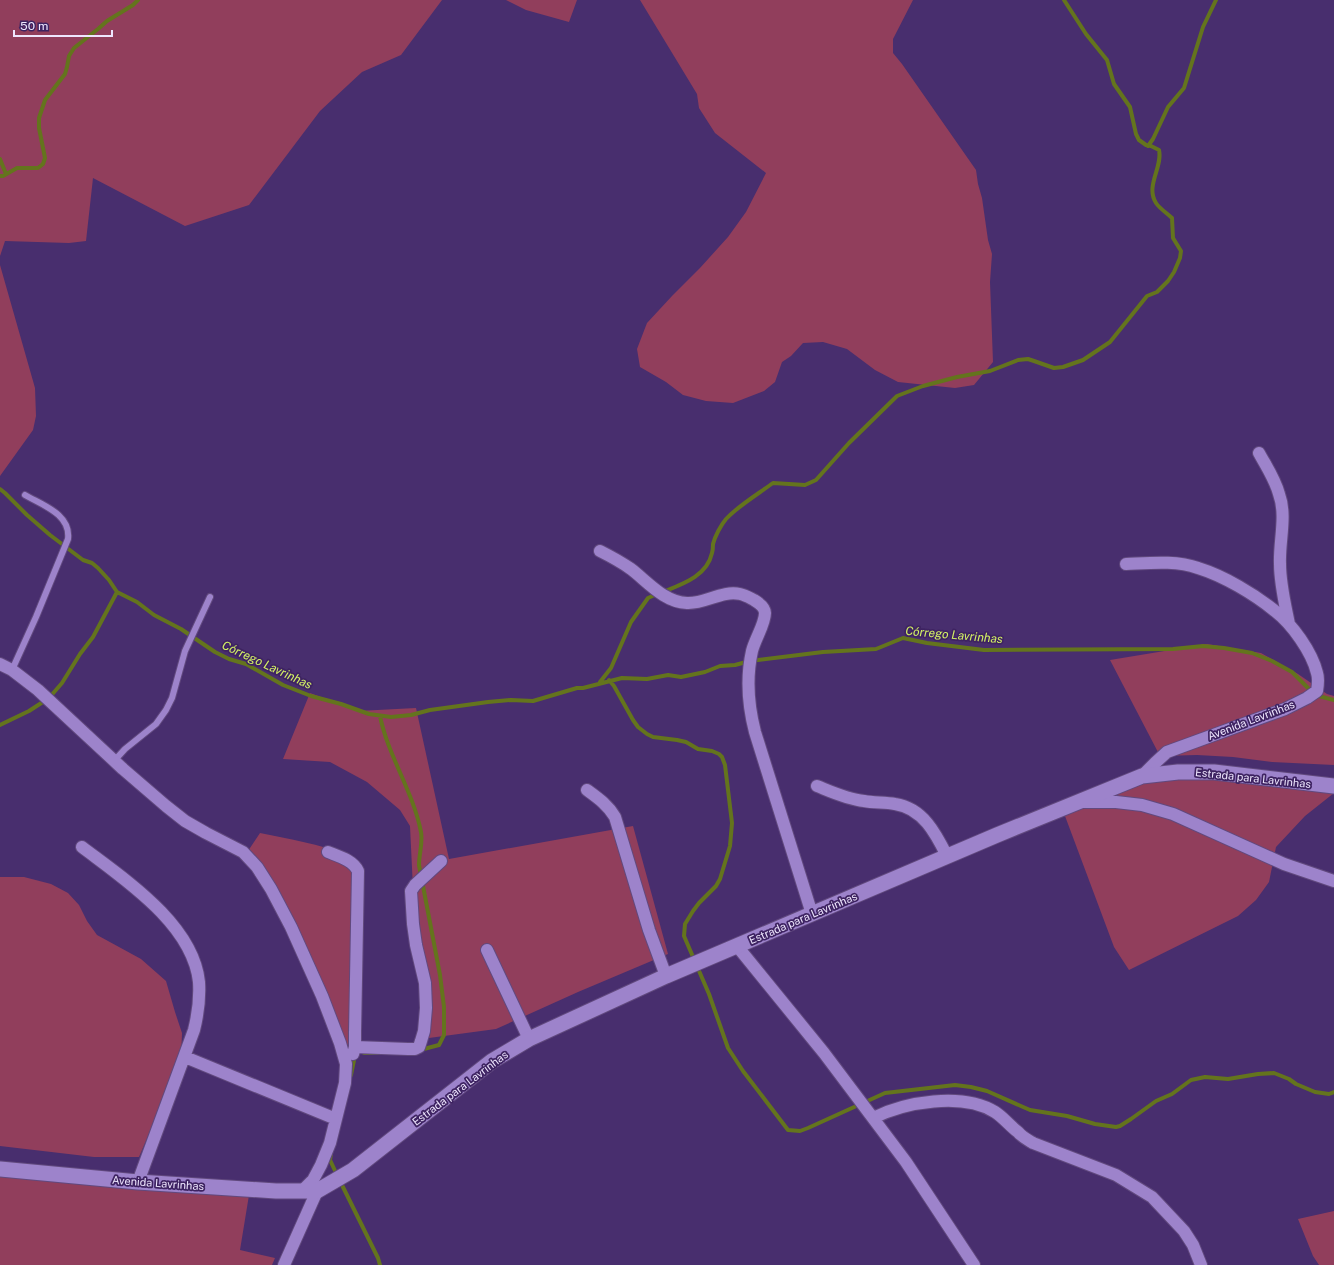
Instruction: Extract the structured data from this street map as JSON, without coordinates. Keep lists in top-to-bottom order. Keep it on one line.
{"streets":{"street":["Avenida Lavrinhas","Estrada para Lavrinhas"]},"crossings":[["Avenida Lavrinhas","Estrada para Lavrinhas"]],"water":["Córrego Lavrinhas"],"scale_bar":"50 m"}
